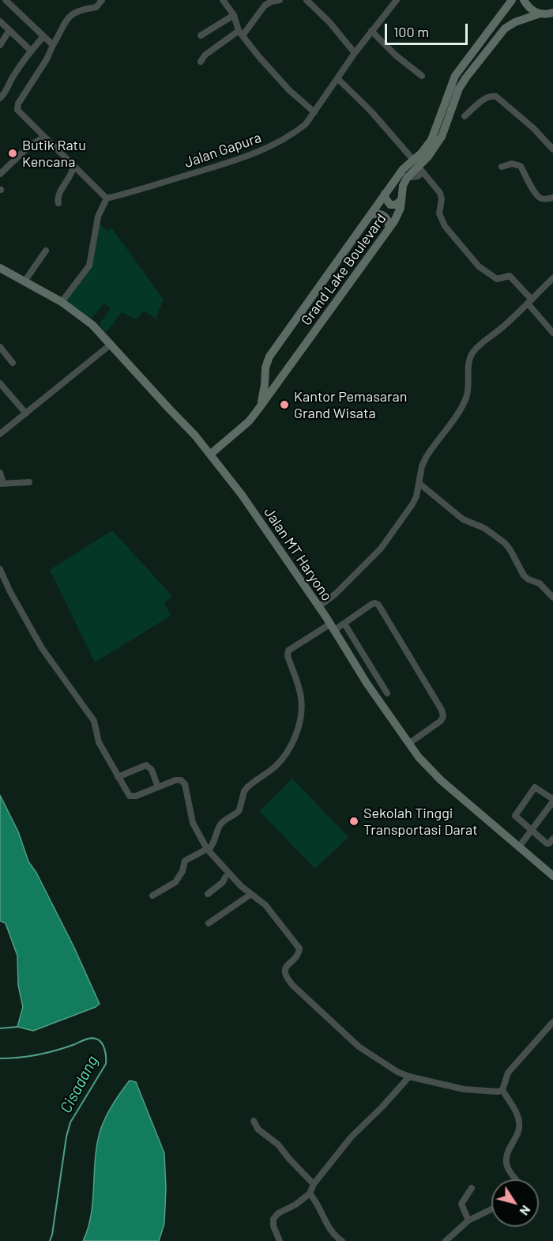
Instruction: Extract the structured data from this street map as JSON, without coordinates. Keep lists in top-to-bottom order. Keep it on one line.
{"streets":{"street":["Jalan Gapura","Grand Lake Boulevard","Jalan MT Haryono"]},"crossings":[["Grand Lake Boulevard","Jalan MT Haryono"]],"water":["Cisadang"],"places":["Butik Ratu Kencana","Kantor Pemasaran Grand Wisata","Sekolah Tinggi Transportasi Darat"],"scale_bar":"100 m","north":"bottom right"}
